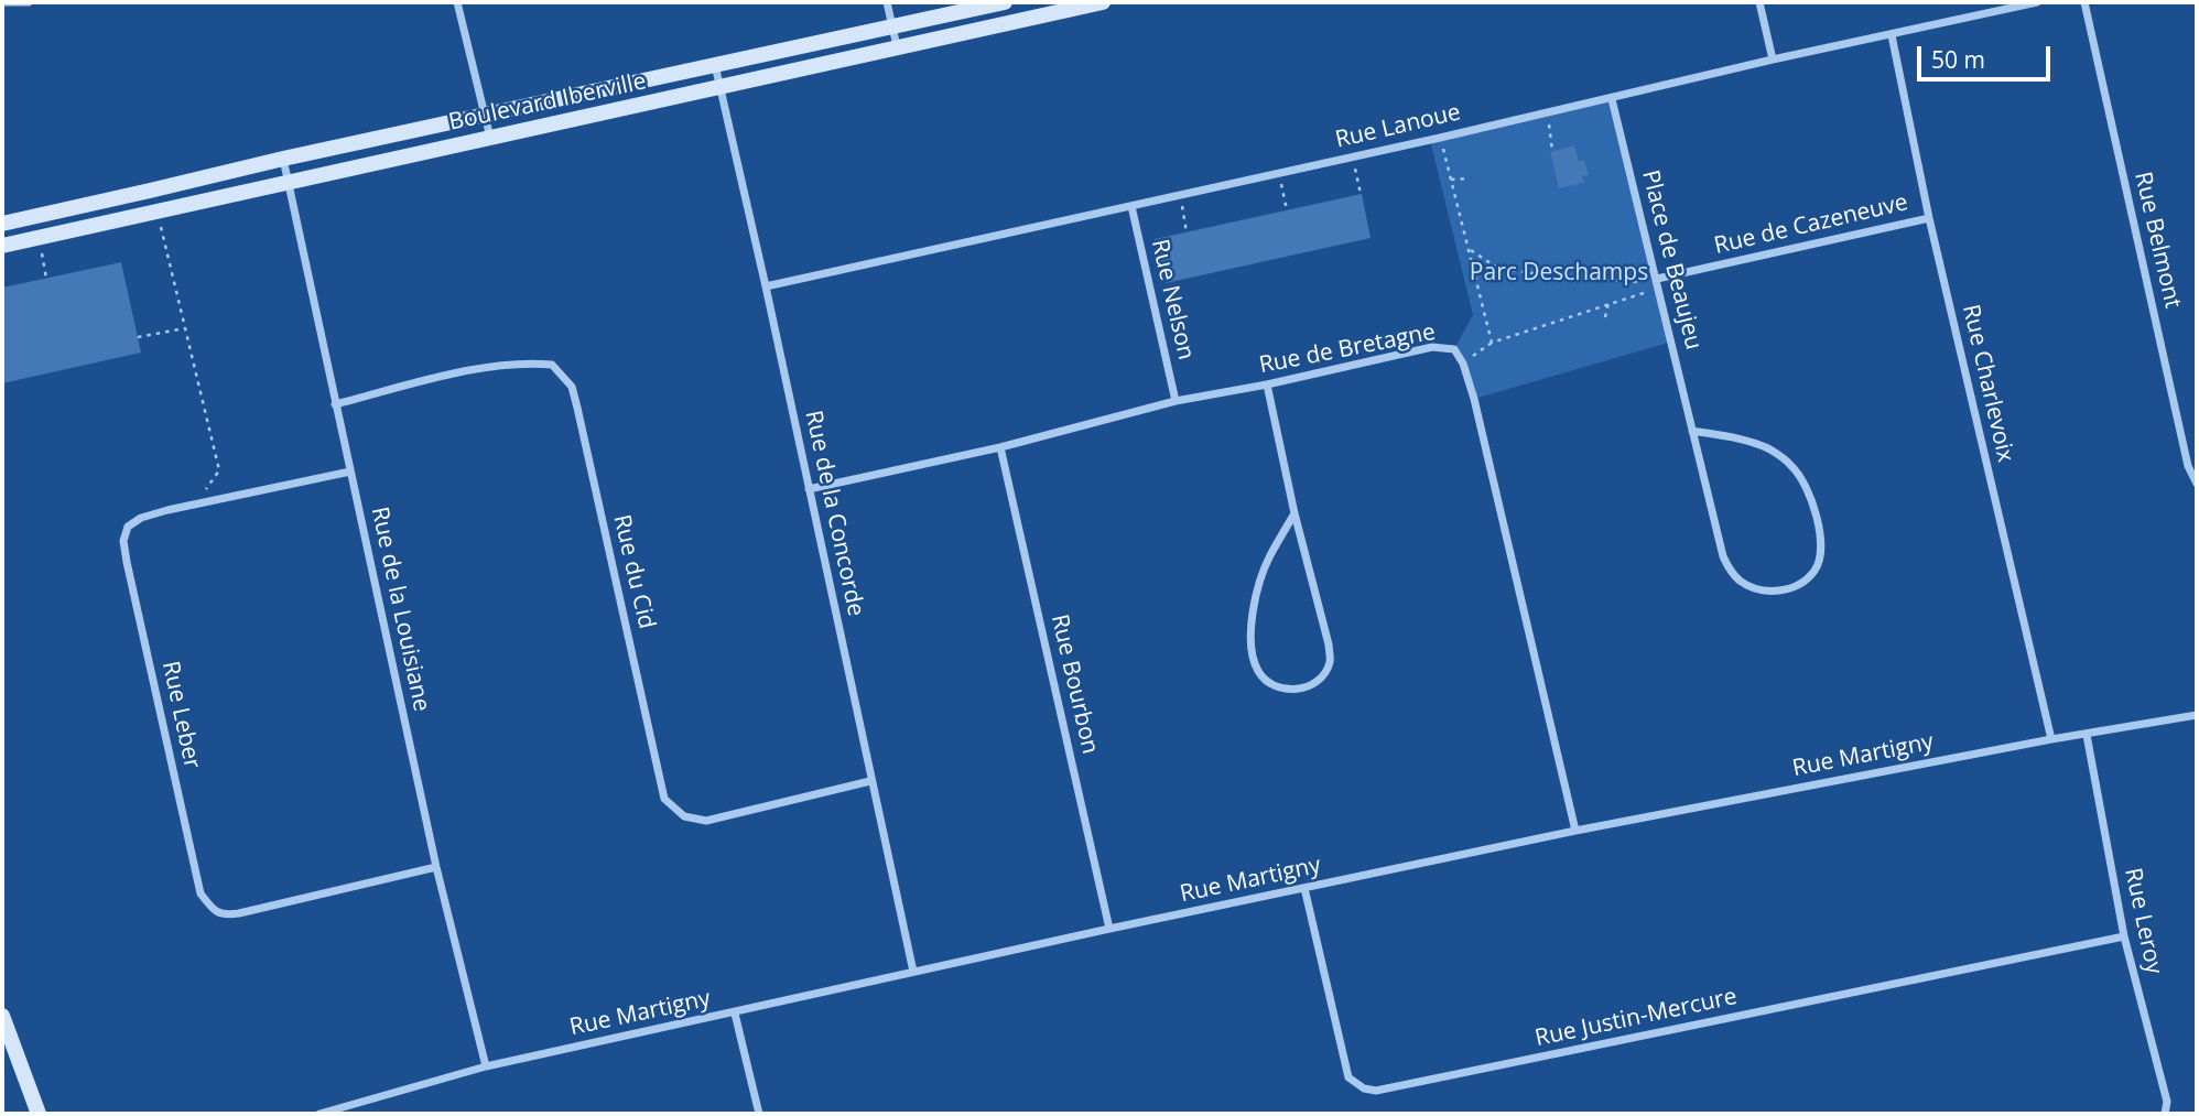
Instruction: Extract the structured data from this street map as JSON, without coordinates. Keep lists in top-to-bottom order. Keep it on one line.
{"streets":{"street":["Boulevard Iberville","Rue Lanoue","Rue de Cazeneuve","Rue Belmont","Place de Beaujeu","Rue Nelson","Rue de Bretagne","Rue Charlevoix","Rue de la Concorde","Rue du Cid","Rue de la Louisiane","Rue Bourbon","Rue Leber","Rue Martigny","Rue Leroy","Rue Justin-Mercure"]},"crossings":[["Boulevard Iberville","Rue de la Concorde"],["Boulevard Iberville","Rue de la Louisiane"],["Rue Lanoue","Place de Beaujeu"],["Rue Lanoue","Rue Nelson"],["Rue Lanoue","Rue Charlevoix"],["Rue Lanoue","Rue de la Concorde"],["Rue de Cazeneuve","Place de Beaujeu"],["Rue de Cazeneuve","Rue Charlevoix"],["Rue Nelson","Rue de Bretagne"],["Rue de Bretagne","Rue de la Concorde"],["Rue de Bretagne","Rue Bourbon"],["Rue de Bretagne","Rue Martigny"],["Rue Charlevoix","Rue Martigny"],["Rue de la Concorde","Rue du Cid"],["Rue de la Concorde","Rue Martigny"],["Rue du Cid","Rue de la Louisiane"],["Rue de la Louisiane","Rue Leber"],["Rue de la Louisiane","Rue Martigny"],["Rue Bourbon","Rue Martigny"],["Rue Martigny","Rue Leroy"],["Rue Martigny","Rue Justin-Mercure"],["Rue Leroy","Rue Justin-Mercure"]],"parks":["Parc Deschamps"],"scale_bar":"50 m"}
